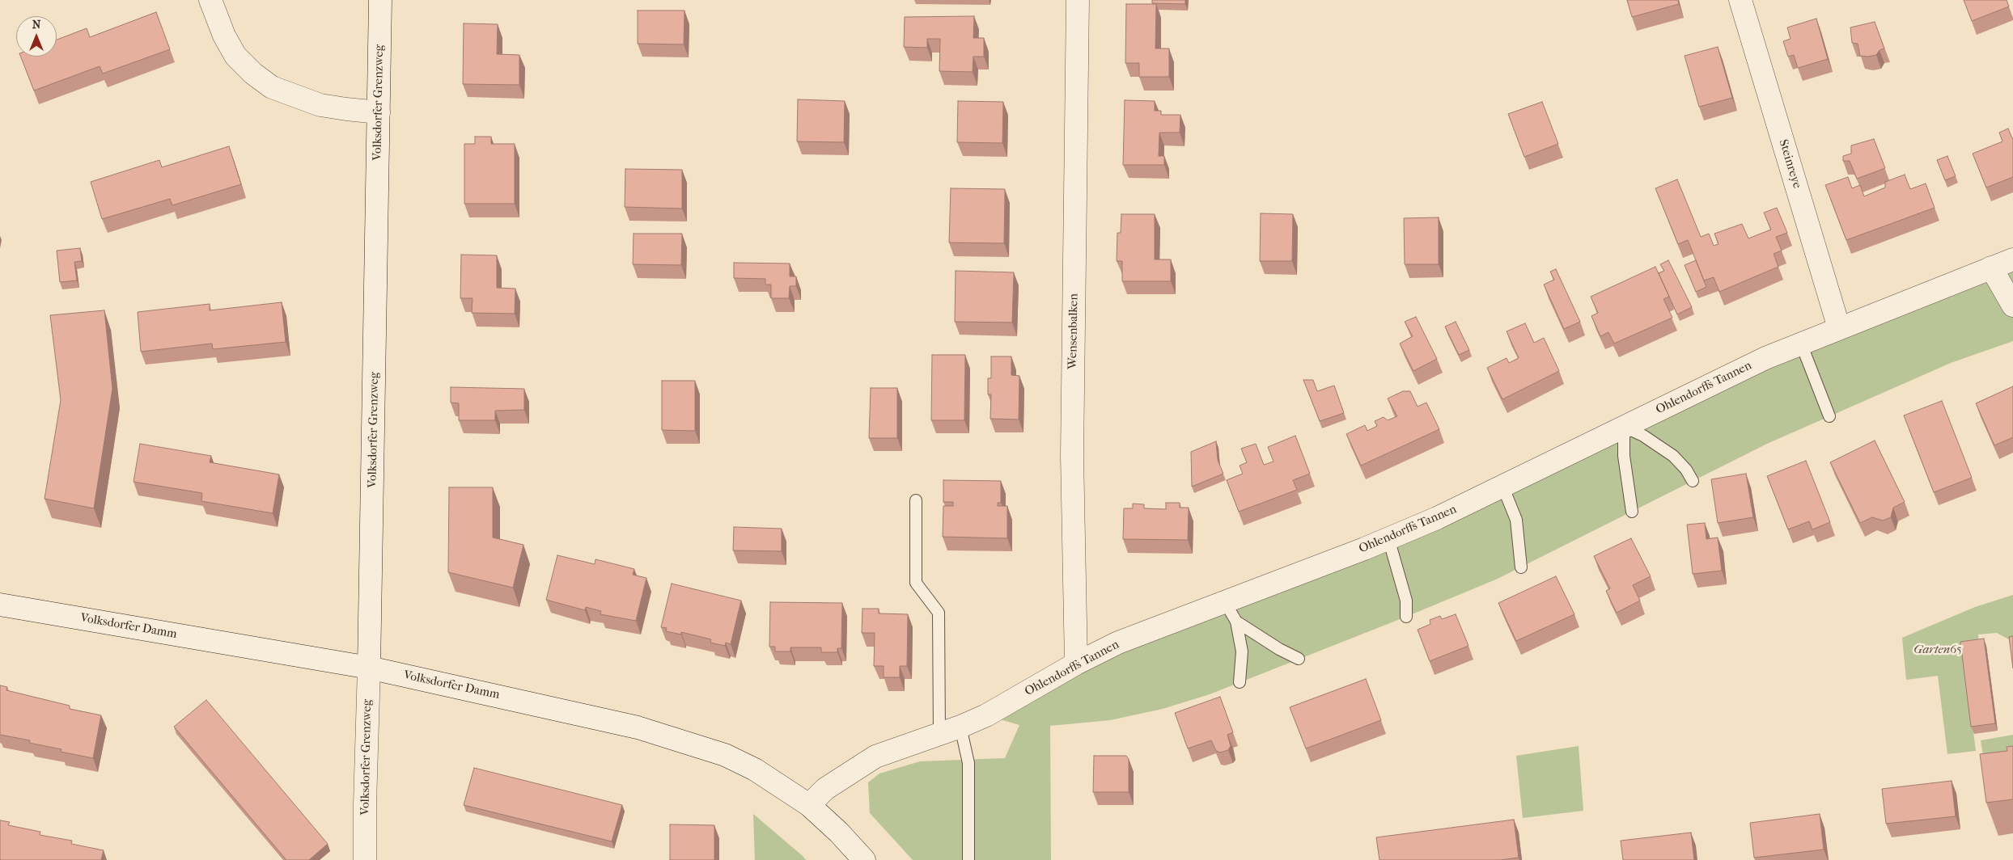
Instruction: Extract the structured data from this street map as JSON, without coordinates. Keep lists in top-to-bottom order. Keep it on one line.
{"streets":{"street":["Volksdorfer Grenzweg","Steinreye","Wensenbalken","Ohlendorffs Tannen","Volksdorfer Damm"]},"crossings":[["Volksdorfer Grenzweg","Volksdorfer Damm"],["Steinreye","Ohlendorffs Tannen"],["Wensenbalken","Ohlendorffs Tannen"],["Ohlendorffs Tannen","Volksdorfer Damm"]],"parks":["Garten65"],"north":"top"}
